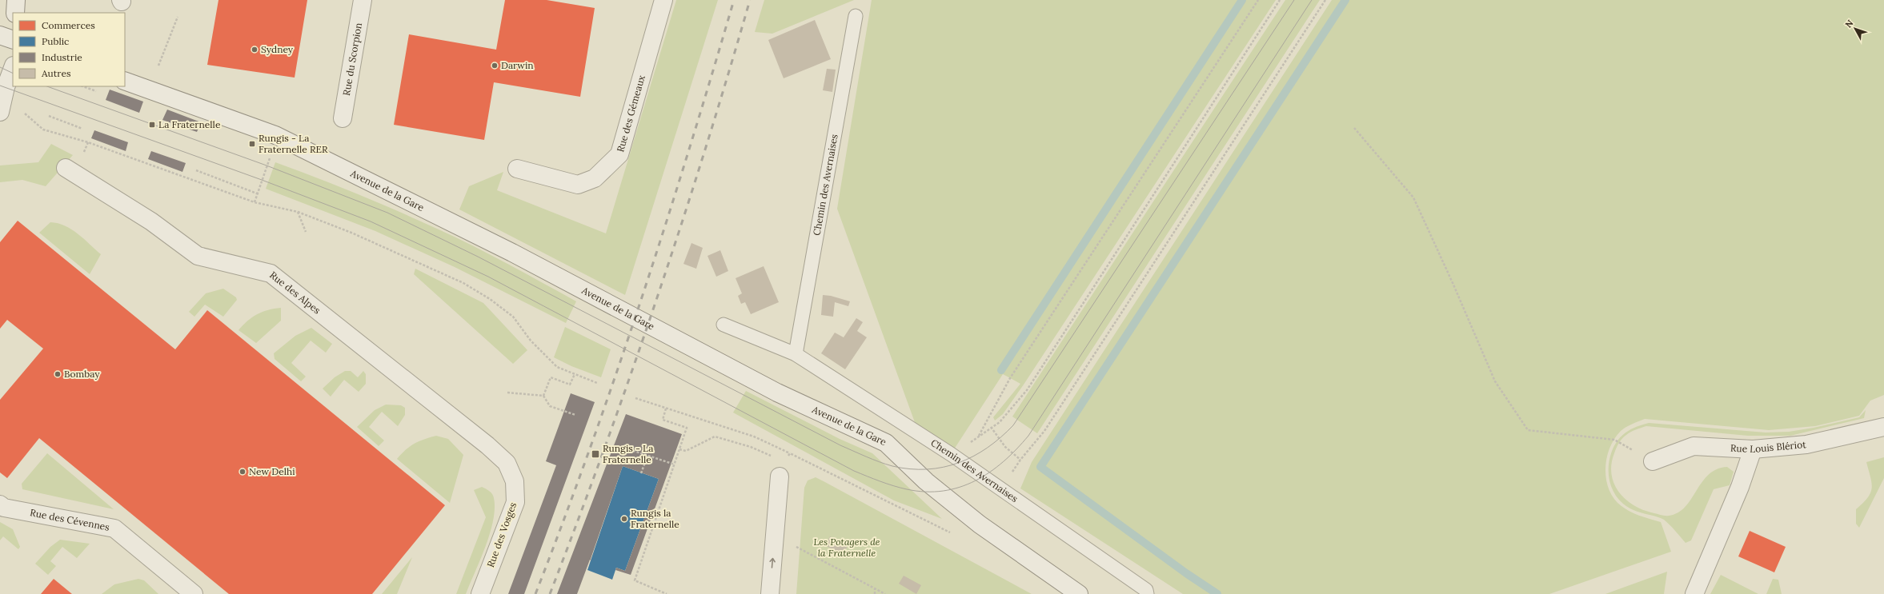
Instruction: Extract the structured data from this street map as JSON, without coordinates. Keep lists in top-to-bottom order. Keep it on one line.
{"streets":{"street":["Rue du Scorpion","Rue des Gémeaux","Avenue de la Gare","Rue des Alpes","Rue Louis Blériot","Rue des Cévennes","Rue des Vosges"],"lane":["Chemin des Avernaises"]},"crossings":[["Rue des Alpes","Rue des Vosges"]],"parks":["Les Potagers de la Fraternelle"],"places":{"other":["Sydney","Darwin","Bombay","New Delhi","Rungis la Fraternelle"],"transit":["La Fraternelle","Rungis - La Fraternelle RER","Rungis - La Fraternelle"]},"legend":["Commerces","Public","Industrie","Autres"],"north":"top left"}
